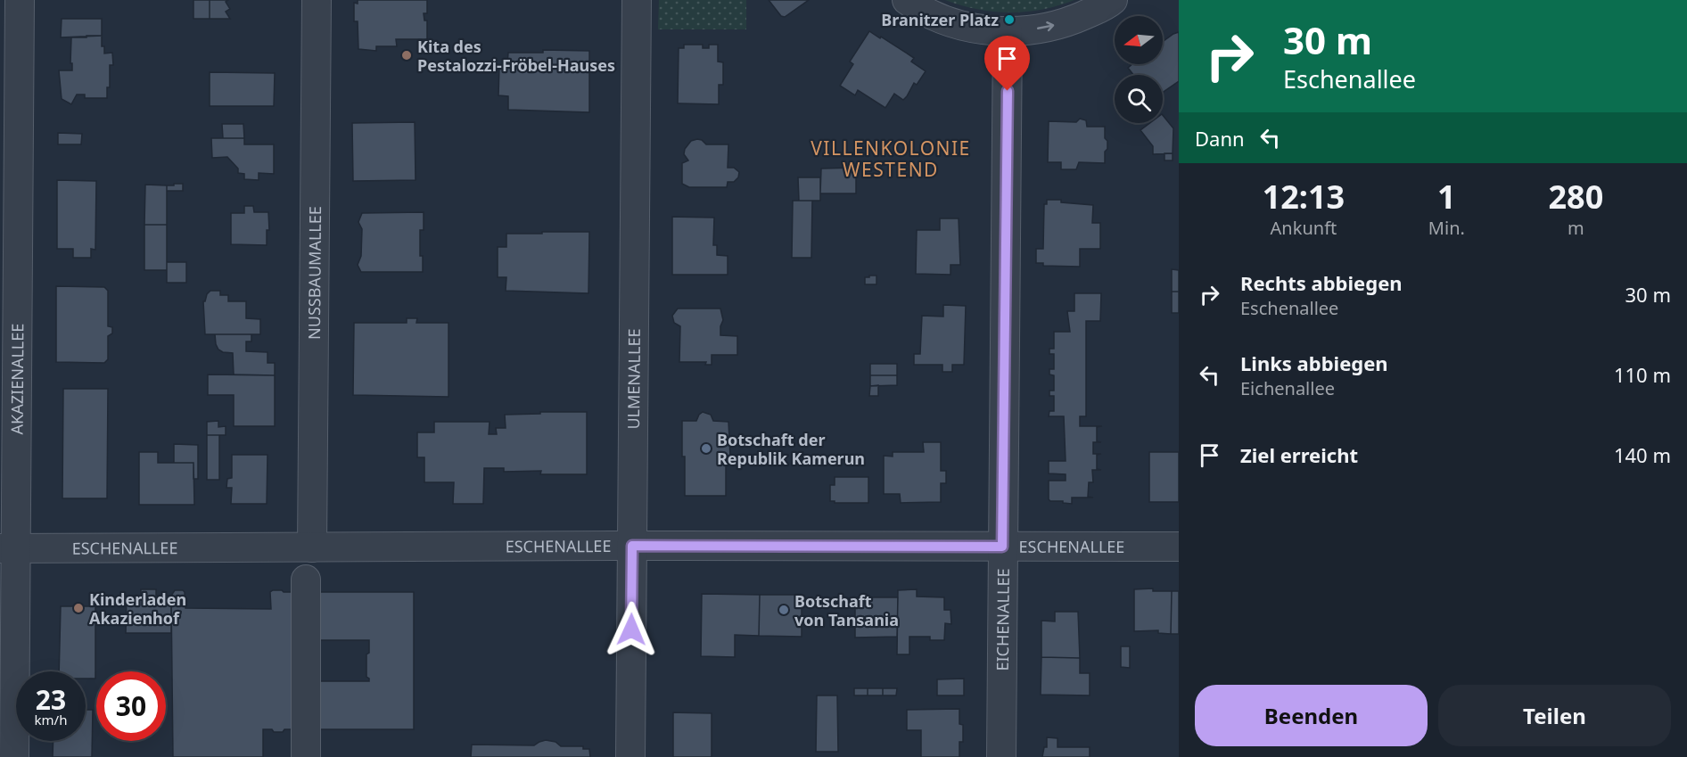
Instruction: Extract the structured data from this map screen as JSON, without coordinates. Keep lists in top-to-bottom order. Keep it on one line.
{"streets":{"street":["NUSSBAUMALLEE","AKAZIENALLEE","ULMENALLEE","ESCHENALLEE","EICHENALLEE"]},"crossings":[["NUSSBAUMALLEE","ESCHENALLEE"],["AKAZIENALLEE","ESCHENALLEE"],["ULMENALLEE","ESCHENALLEE"],["ESCHENALLEE","EICHENALLEE"]],"districts":["VILLENKOLONIE WESTEND"],"places":["Branitzer Platz","Kita des Pestalozzi-Fröbel-Hauses","Botschaft der Republik Kamerun","Kinderladen Akazienhof","Botschaft von Tansania"],"north":"left","page":{"turn":["30 m","Eschenallee"],"then":"Dann","eta":["12:13","Ankunft","1","Min.","280","m"],"list":[{"name":"Rechts abbiegen","note":"Eschenallee","value":"30 m"},{"name":"Links abbiegen","note":"Eichenallee","value":"110 m"},{"name":"Ziel erreicht","value":"140 m"}],"speed":"23 km/h","limit":"30","buttons":["Beenden","Teilen"]}}
